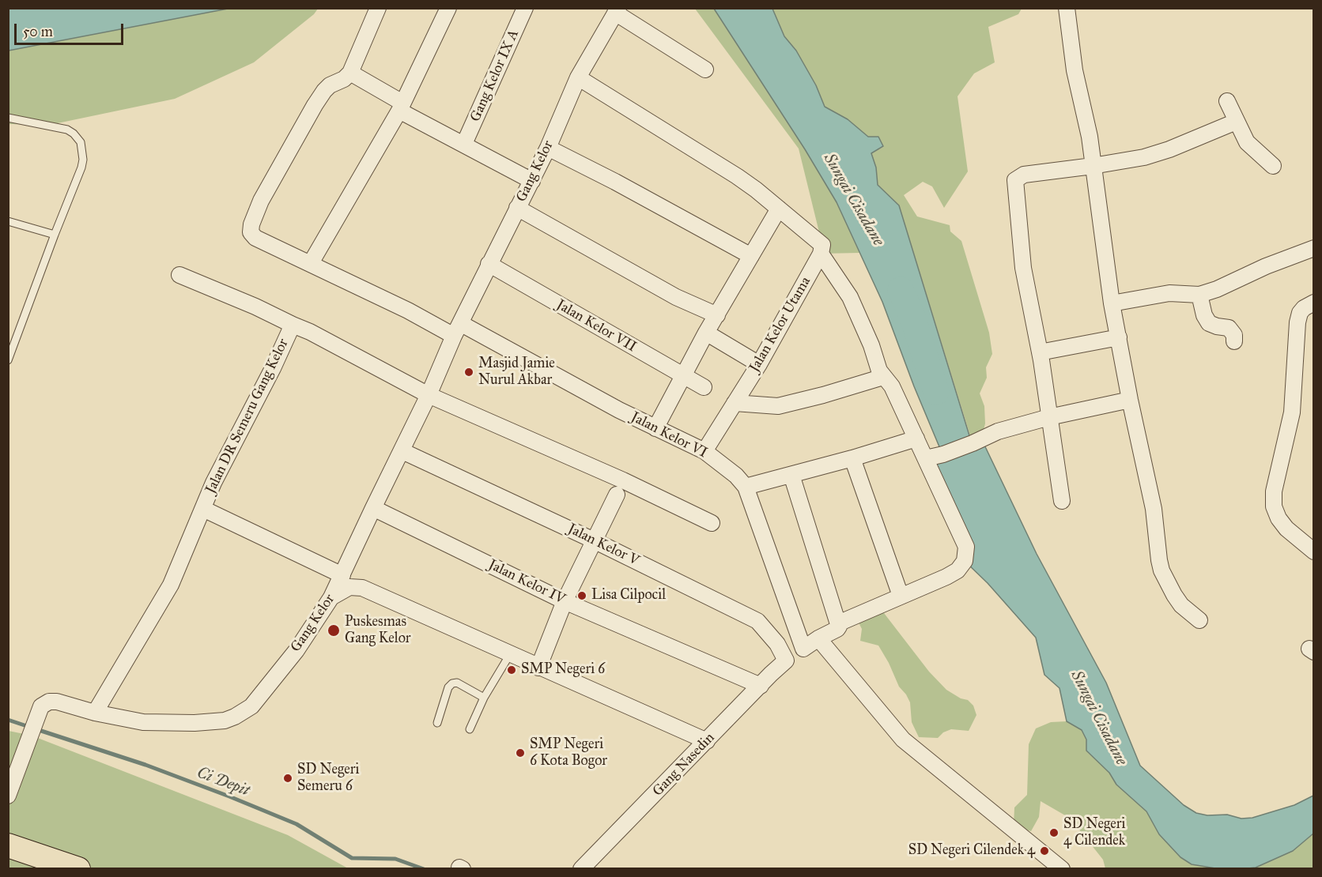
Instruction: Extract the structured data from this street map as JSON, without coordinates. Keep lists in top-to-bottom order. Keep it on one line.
{"streets":{"street":["Gang Kelor IX A","Gang Kelor","Jalan Kelor Utama","Jalan Kelor VII","Jalan DR Semeru Gang Kelor","Jalan Kelor VI","Jalan Kelor V","Jalan Kelor IV","Gang Nasedin"]},"crossings":[["Gang Kelor","Jalan Kelor VII"],["Gang Kelor","Jalan DR Semeru Gang Kelor"],["Gang Kelor","Jalan Kelor VI"],["Gang Kelor","Jalan Kelor V"],["Gang Kelor","Jalan Kelor IV"],["Jalan Kelor Utama","Jalan Kelor VI"],["Jalan Kelor V","Gang Nasedin"],["Jalan Kelor IV","Gang Nasedin"]],"water":["Sungai Cisadane","Ci Depit"],"places":["Masjid Jamie Nurul Akbar","Lisa Cilpocil","Puskesmas Gang Kelor","SMP Negeri 6","SMP Negeri 6 Kota Bogor","SD Negeri Semeru 6","SD Negeri 4 Cilendek","SD Negeri Cilendek 4"],"scale_bar":"50 m"}
